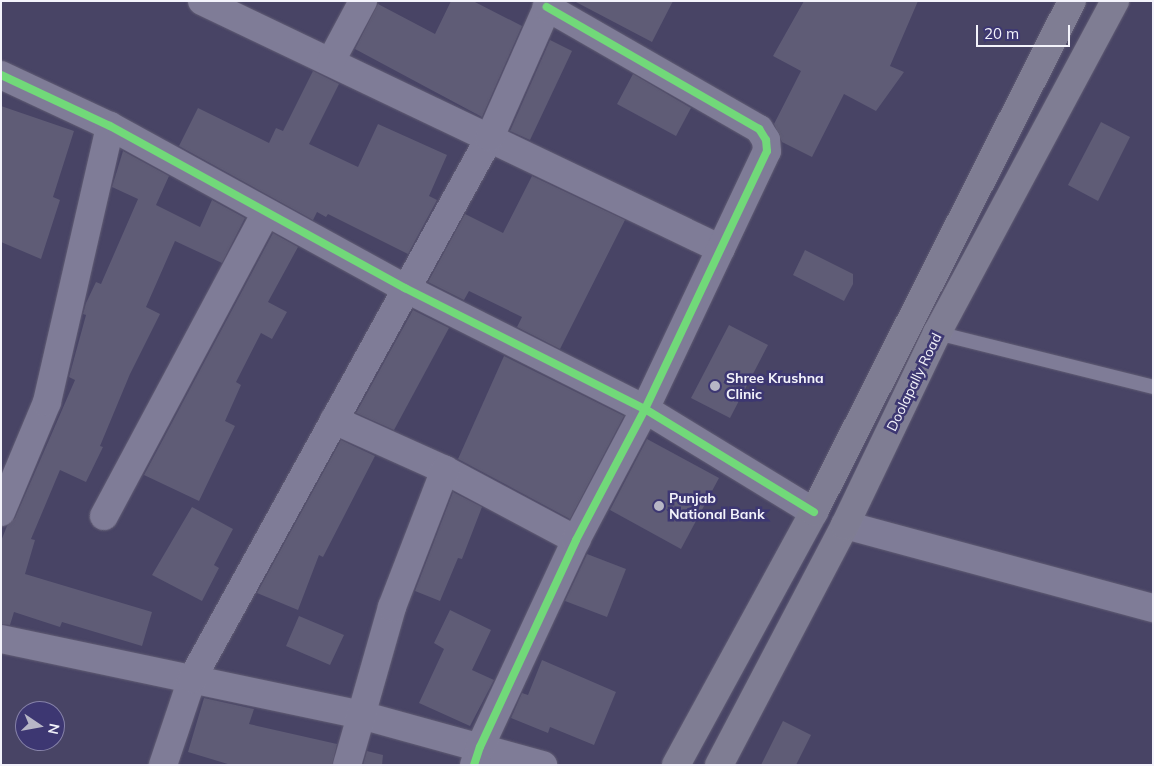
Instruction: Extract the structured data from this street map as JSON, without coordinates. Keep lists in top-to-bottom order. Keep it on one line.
{"streets":{"main road":["Doolapally Road"]},"places":["Shree Krushna Clinic","Punjab National Bank"],"scale_bar":"20 m","north":"right"}
